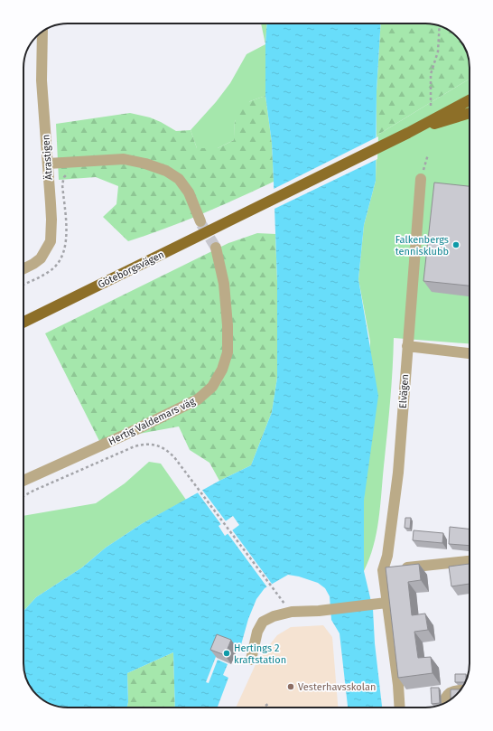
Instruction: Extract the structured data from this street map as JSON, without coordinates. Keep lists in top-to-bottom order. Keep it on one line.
{"streets":{"main road":["Göteborgsvägen"],"street":["Ätrastigen","Elvägen","Hertig Valdemars väg"]},"places":["Falkenbergs tennisklubb","Hertings 2 kraftstation","Vesterhavsskolan"]}
